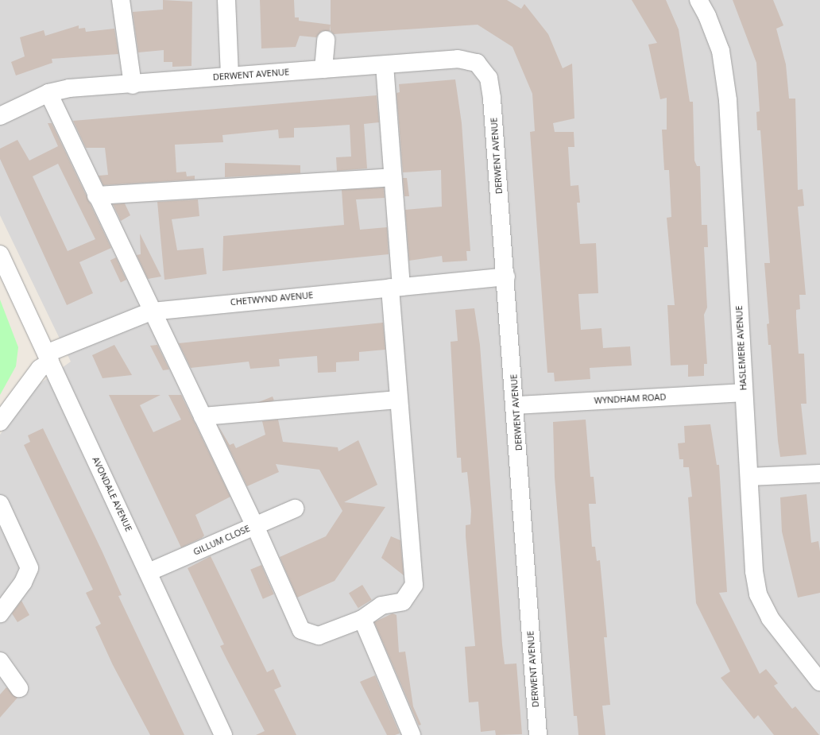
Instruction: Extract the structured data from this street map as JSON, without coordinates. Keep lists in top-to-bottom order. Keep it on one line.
{"streets":{"street":["DERWENT AVENUE","CHETWYND AVENUE","HASLEMERE AVENUE","WYNDHAM ROAD","AVONDALE AVENUE","GILLUM CLOSE"]},"crossings":[["DERWENT AVENUE","CHETWYND AVENUE"],["DERWENT AVENUE","WYNDHAM ROAD"],["CHETWYND AVENUE","AVONDALE AVENUE"],["HASLEMERE AVENUE","WYNDHAM ROAD"],["AVONDALE AVENUE","GILLUM CLOSE"]]}
